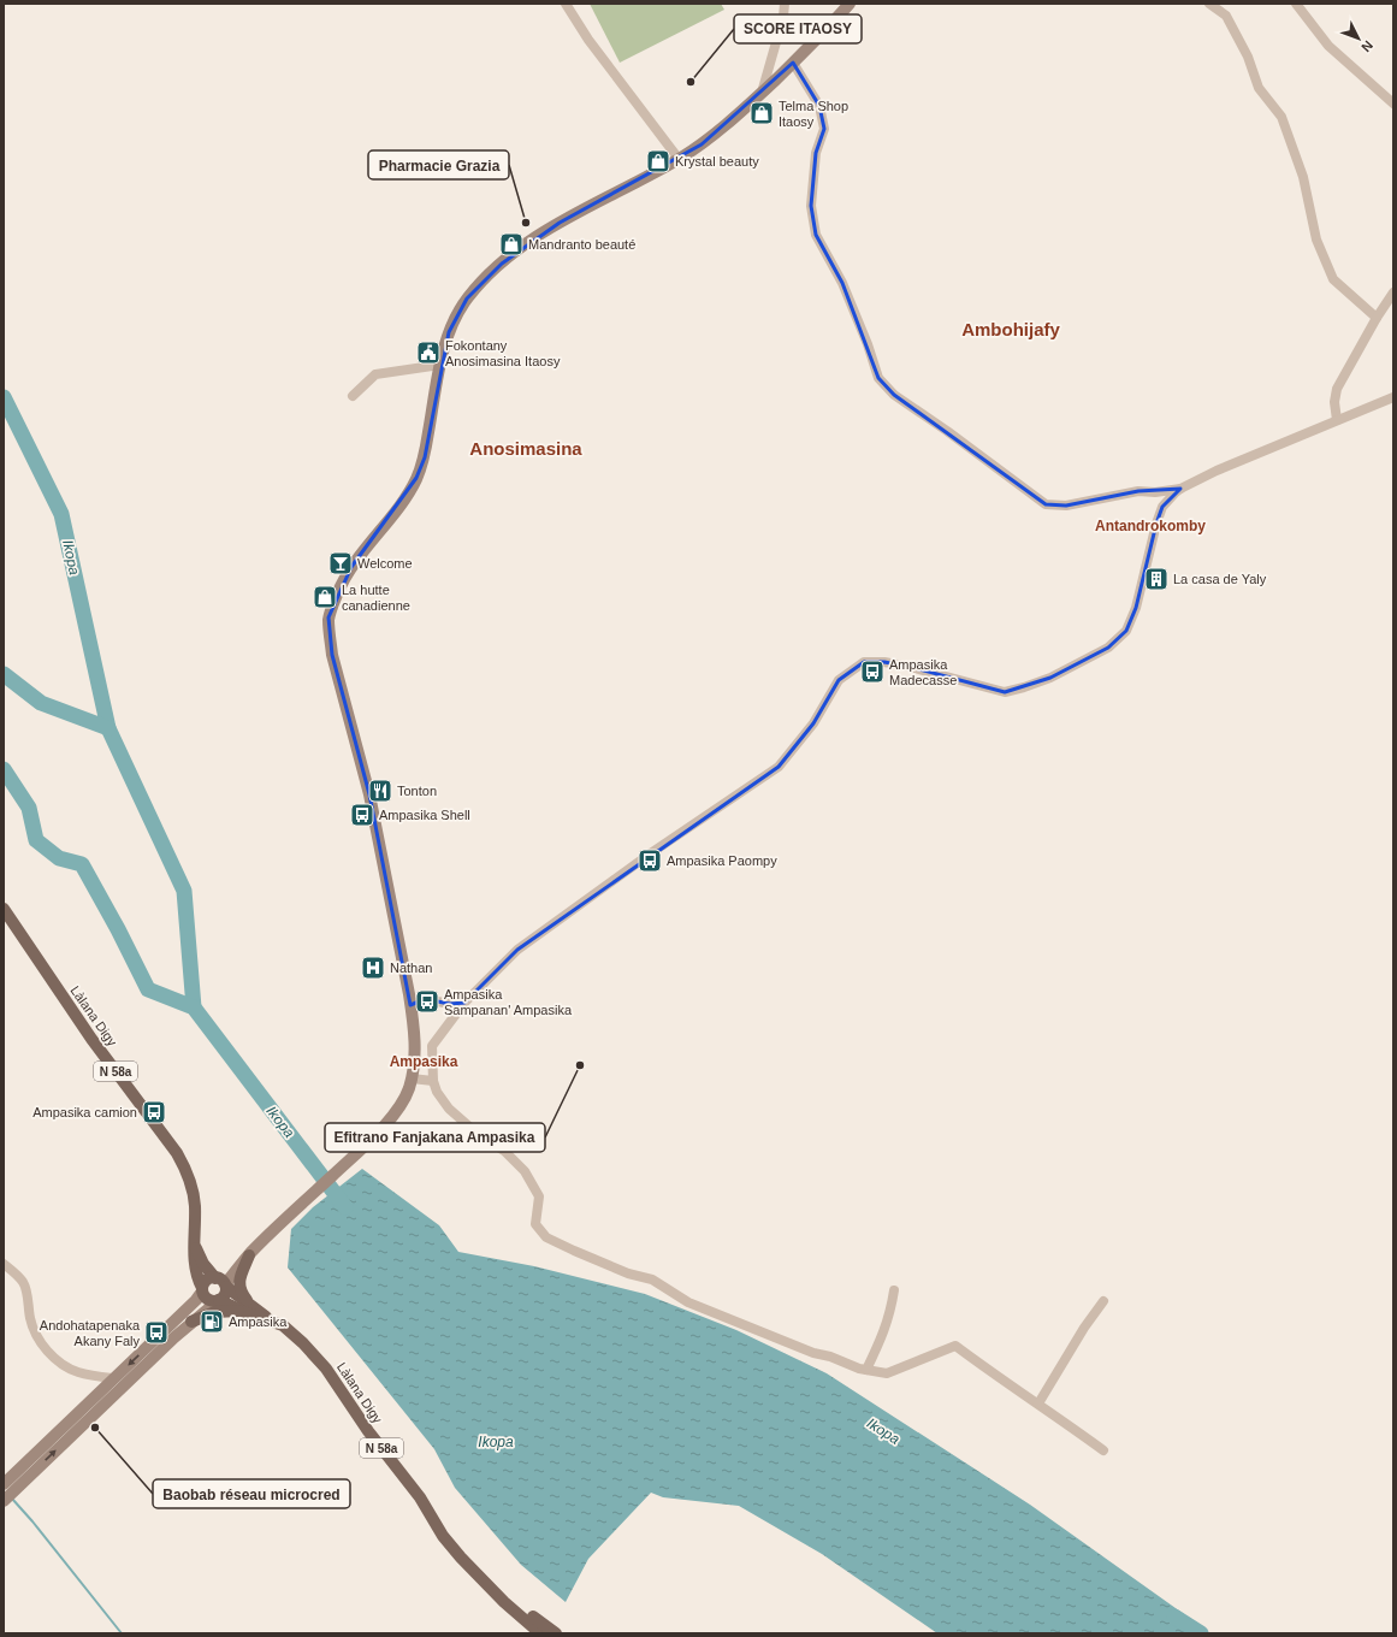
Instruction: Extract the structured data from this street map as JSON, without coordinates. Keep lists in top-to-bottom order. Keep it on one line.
{"streets":{"main road":["Làlana Digy","N 58a"]},"crossings":[["Làlana Digy","N 58a"]],"districts":["Ambohijafy","Anosimasina","Antandrokomby","Ampasika"],"water":["Ikopa"],"places":{"other":["SCORE ITAOSY","Pharmacie Grazia","Efitrano Fanjakana Ampasika","Baobab réseau microcred"],"shop":["Telma Shop Itaosy","Krystal beauty","Mandranto beauté","La hutte canadienne"],"public building":["Fokontany Anosimasina Itaosy"],"bar":["Welcome"],"building":["La casa de Yaly"],"bus stop":["Ampasika Madecasse","Ampasika Shell","Ampasika Paompy","Ampasika Sampanan' Ampasika","Ampasika camion","Andohatapenaka Akany Faly"],"restaurant":["Tonton"],"hospital":["Nathan"],"fuel station":["Ampasika"]},"north":"bottom right"}
